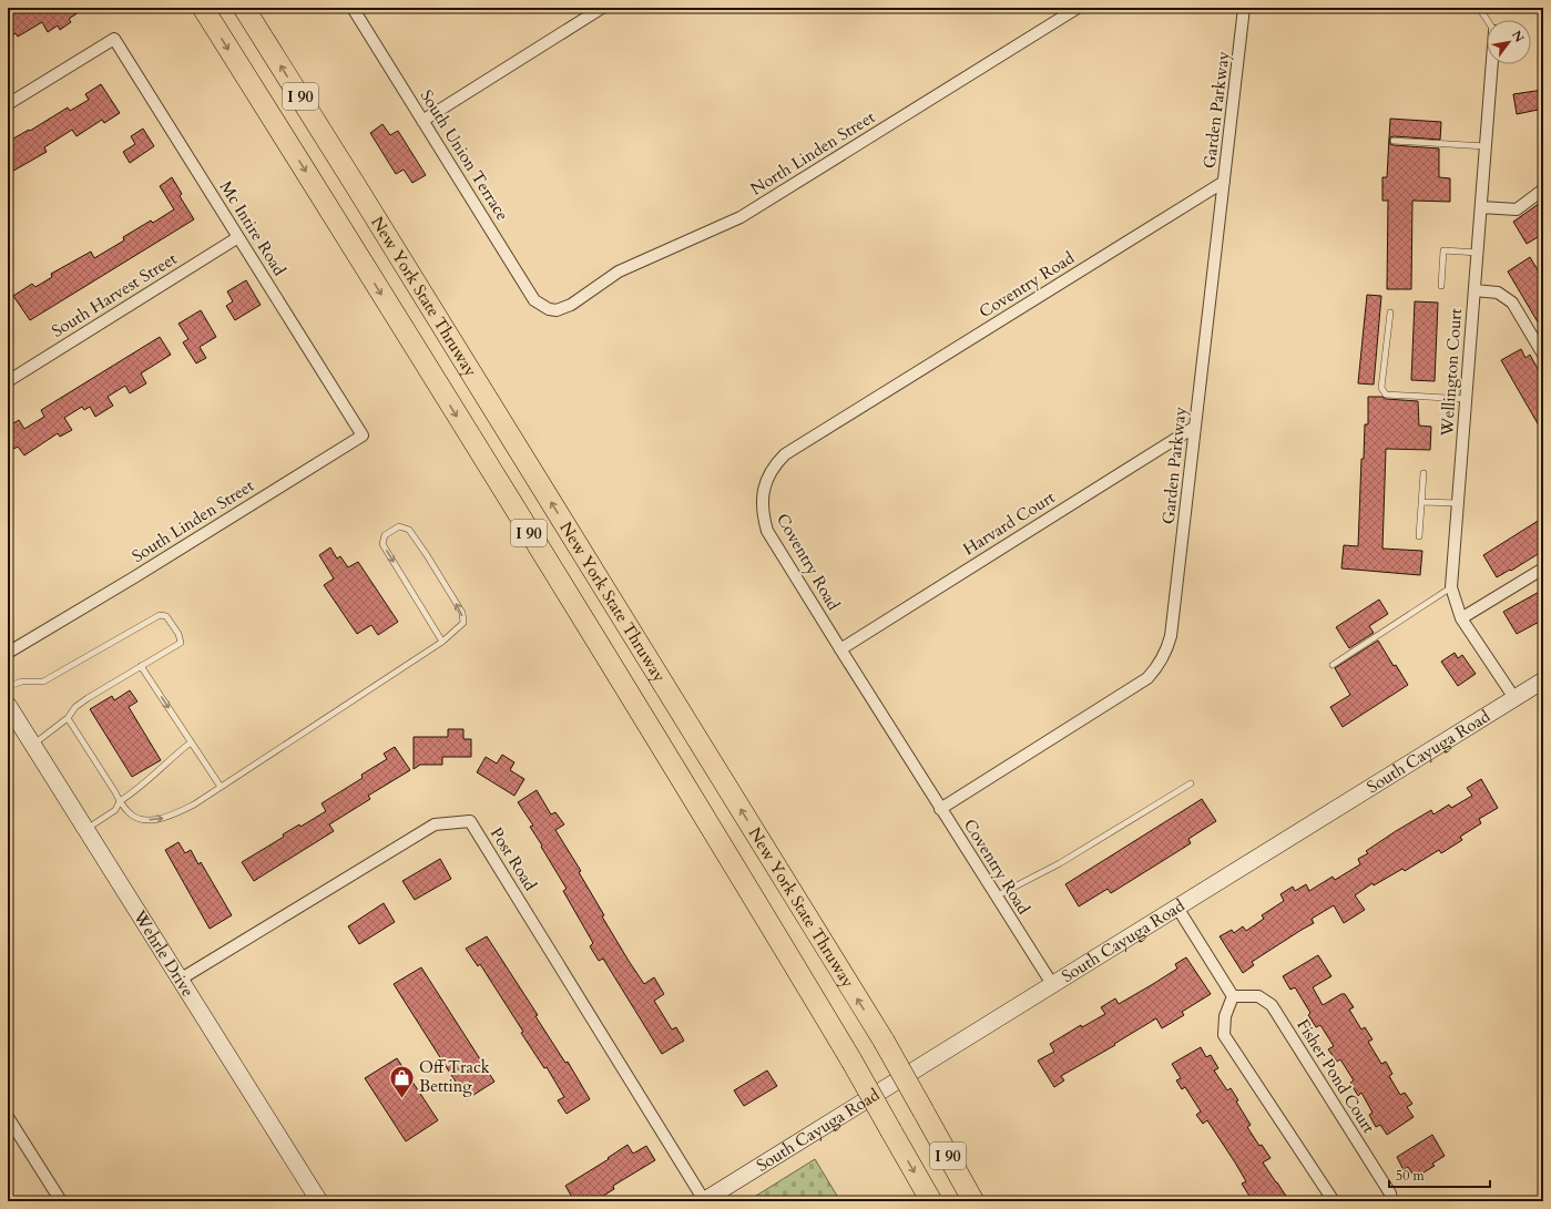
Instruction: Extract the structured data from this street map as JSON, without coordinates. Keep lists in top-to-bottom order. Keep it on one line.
{"streets":{"highway":["I 90","New York State Thruway"],"street":["Garden Parkway","North Linden Street","South Union Terrace","Mc Intire Road","Coventry Road","South Harvest Street","Wellington Court","South Linden Street","Harvard Court","South Cayuga Road","Post Road","Wehrle Drive","Fisher Pond Court"]},"crossings":[["Garden Parkway","Coventry Road"],["Garden Parkway","Harvard Court"],["North Linden Street","South Union Terrace"],["Mc Intire Road","South Harvest Street"],["Mc Intire Road","South Linden Street"],["Coventry Road","Harvard Court"],["Coventry Road","South Cayuga Road"],["Wellington Court","South Cayuga Road"],["South Cayuga Road","Post Road"],["Post Road","Wehrle Drive"]],"places":{"shop":["Off Track Betting"]},"scale_bar":"50 m","north":"top right"}
